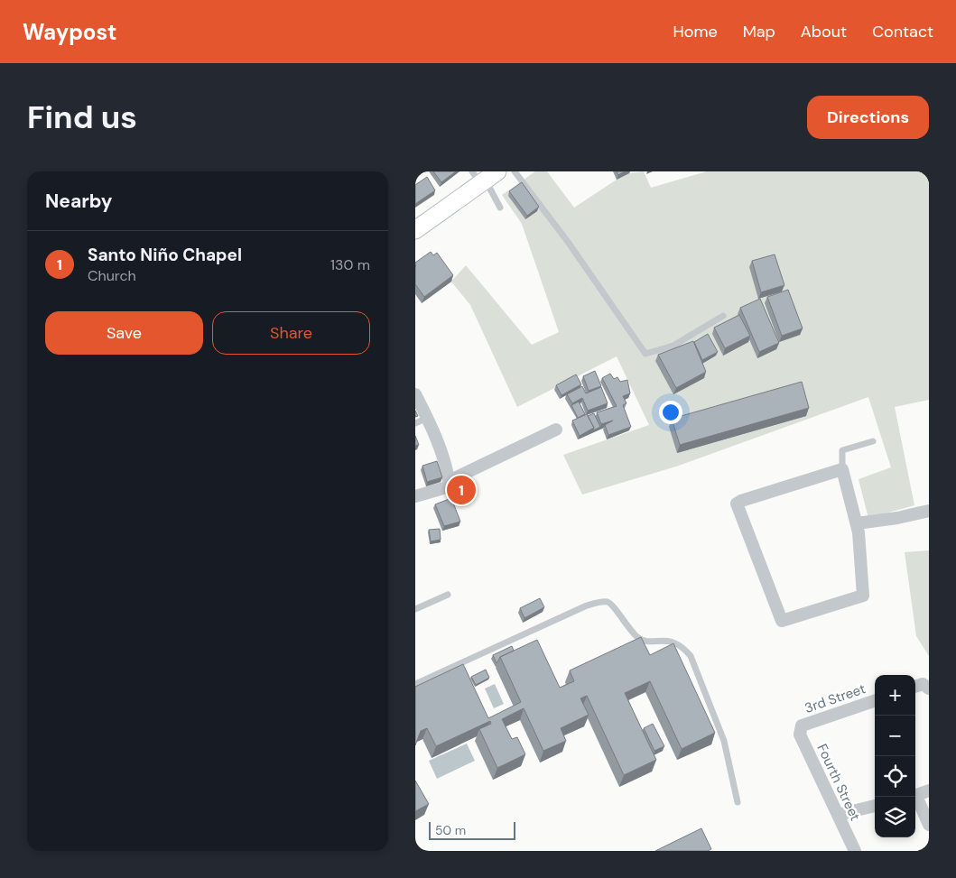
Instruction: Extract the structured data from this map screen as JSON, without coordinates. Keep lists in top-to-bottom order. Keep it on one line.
{"streets":{"street":["3rd Street","Fourth Street"]},"crossings":[["3rd Street","Fourth Street"]],"scale_bar":"50 m","page":{"header":"Waypost","nav":["Home","Map","About","Contact"],"buttons":["Directions",["Save","Share"]],"title":"Find us","heading":"Nearby","list":[{"mark":"1","name":"Santo Niño Chapel","note":"Church","value":"130 m"}],"pins":"1","map_buttons":["+","−"],"scale":"50 m"}}
